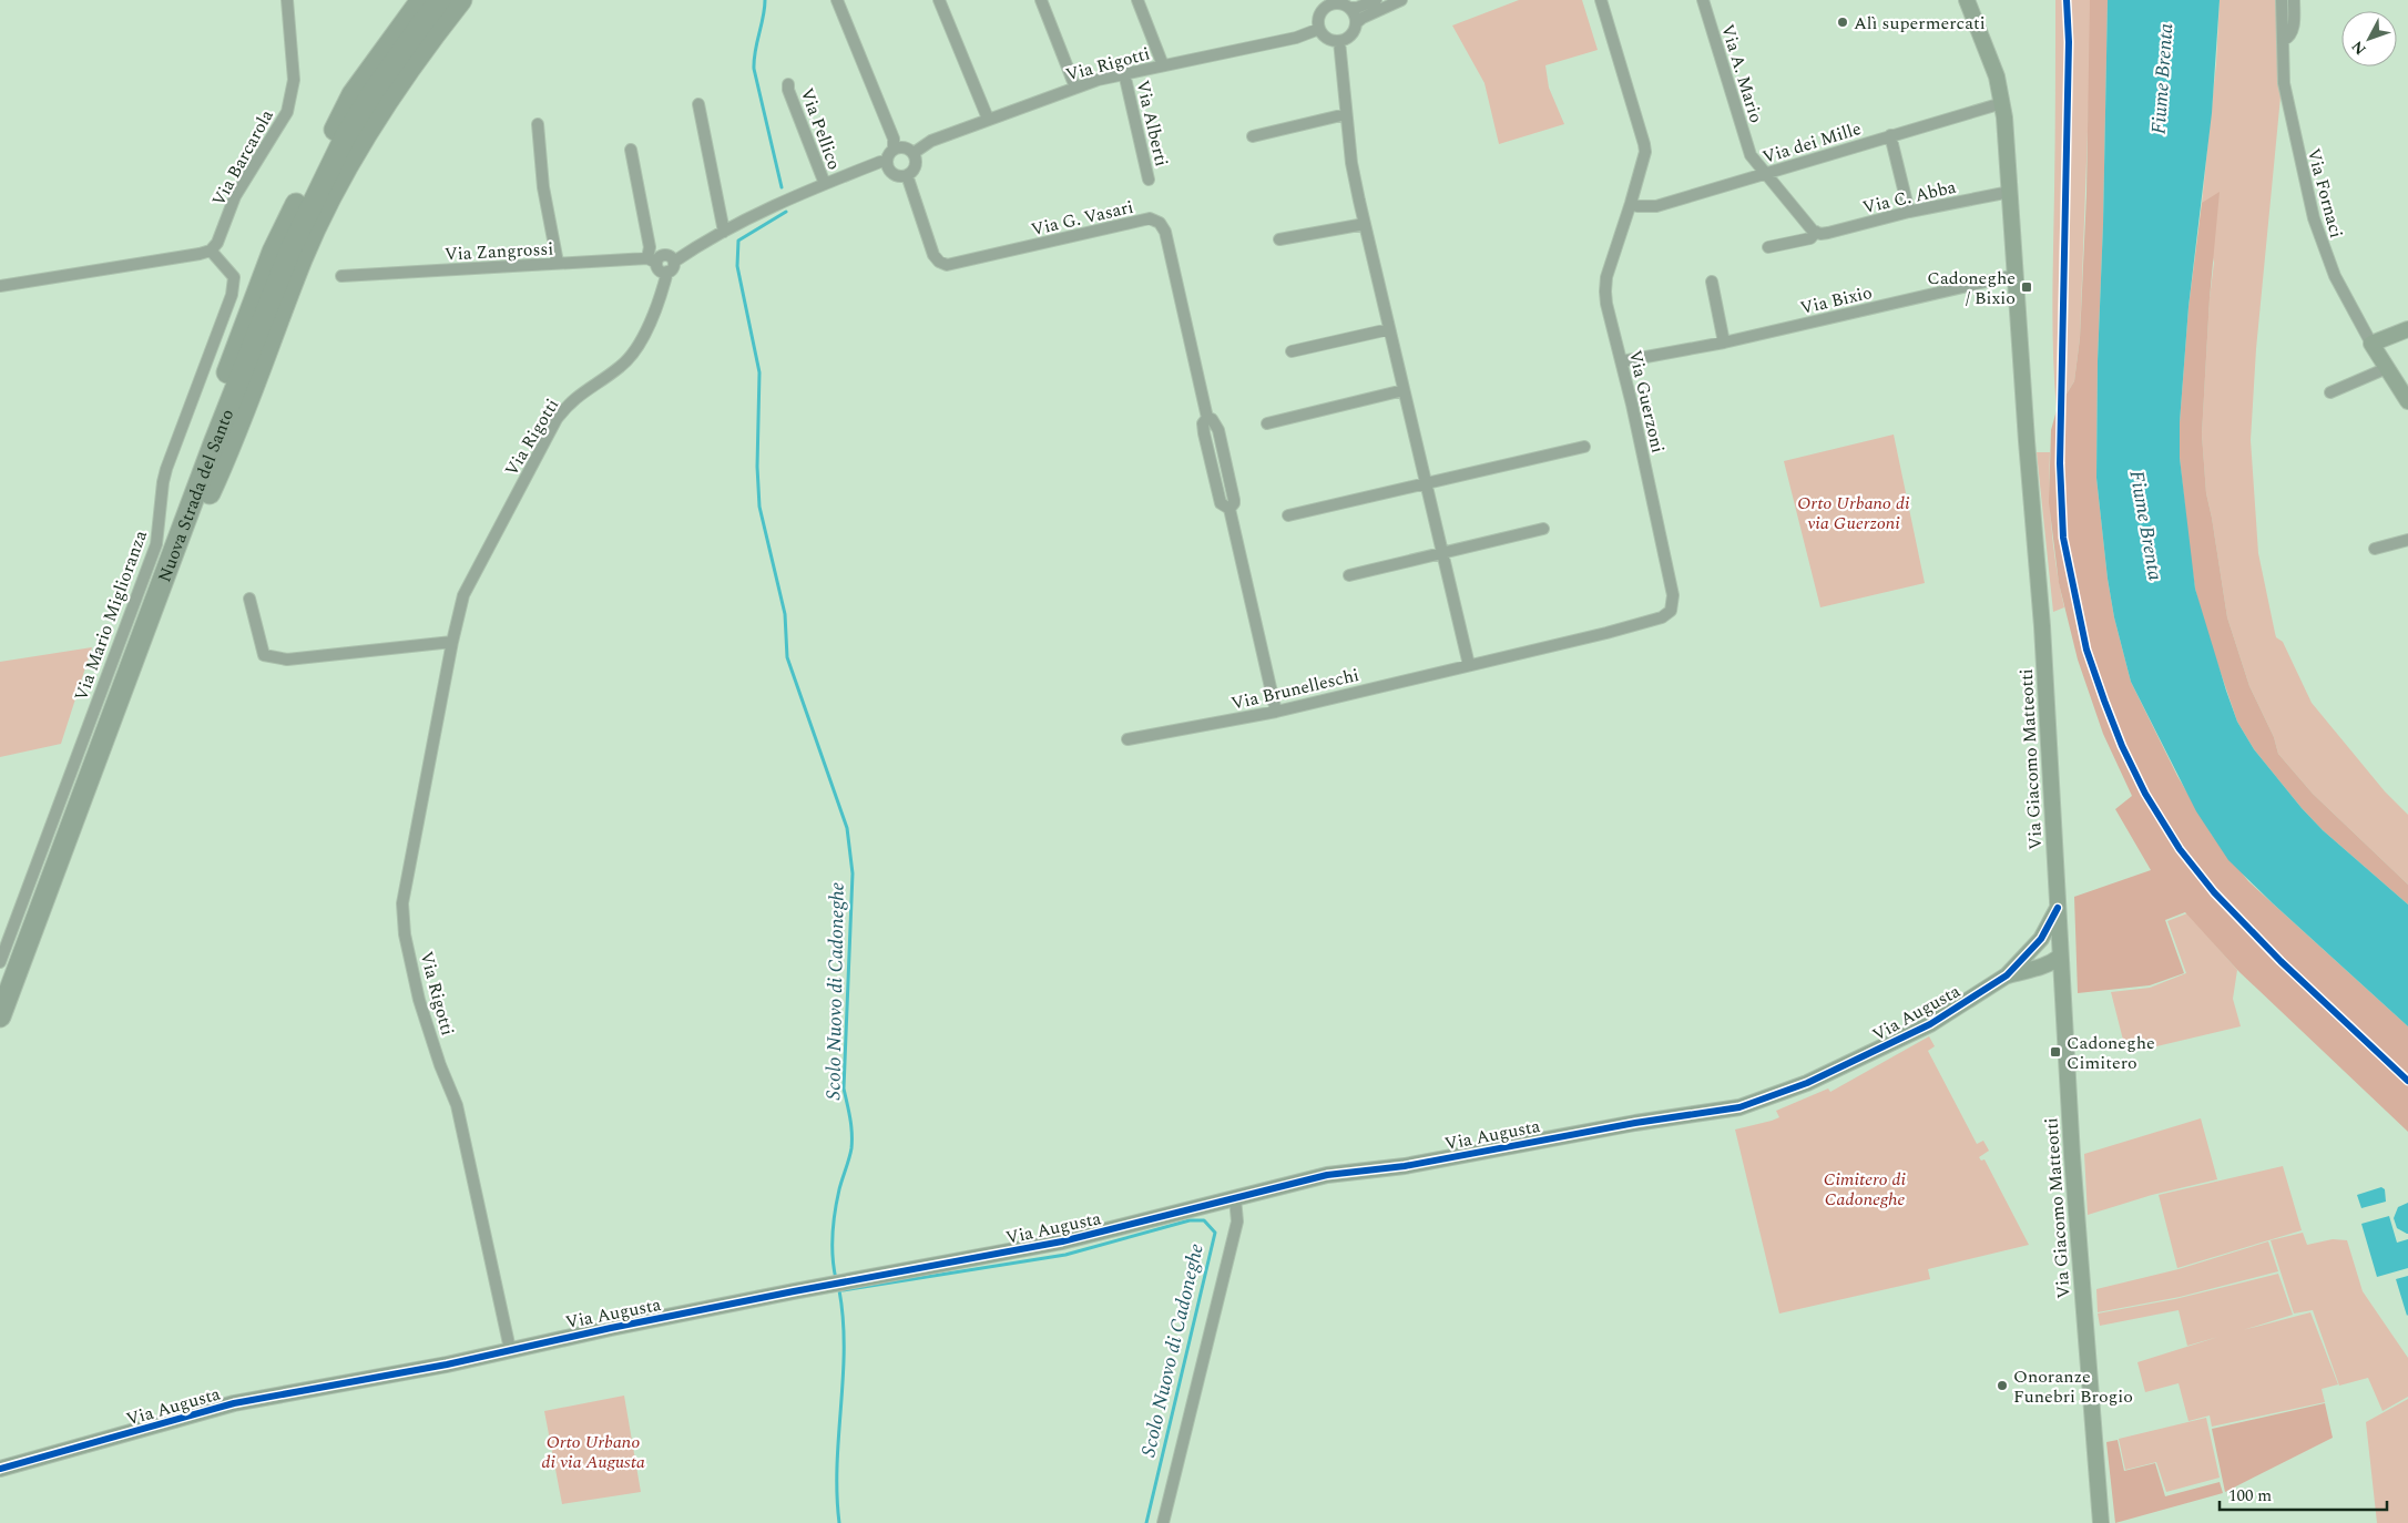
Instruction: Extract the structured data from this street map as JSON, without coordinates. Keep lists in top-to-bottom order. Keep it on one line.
{"streets":{"highway":["Nuova Strada del Santo"],"street":["Via Rigotti","Via A. Mario","Via Alberti","Via Pellico","Via dei Mille","Via Barcarola","Via Fornaci","Via C. Abba","Via G. Vasari","Via Zangrossi","Via Bixio","Via Guerzoni","Via Mario Miglioranza","Via Brunelleschi","Via Giacomo Matteotti","Via Augusta"]},"crossings":[["Via Rigotti","Via Alberti"],["Via Rigotti","Via Pellico"],["Via Rigotti","Via G. Vasari"],["Via Rigotti","Via Zangrossi"],["Via Rigotti","Via Augusta"],["Via A. Mario","Via dei Mille"],["Via A. Mario","Via C. Abba"],["Via dei Mille","Via Guerzoni"],["Via dei Mille","Via Giacomo Matteotti"],["Via Barcarola","Via Mario Miglioranza"],["Via C. Abba","Via Giacomo Matteotti"],["Via G. Vasari","Via Brunelleschi"],["Via Bixio","Via Guerzoni"],["Via Bixio","Via Giacomo Matteotti"],["Via Guerzoni","Via Brunelleschi"],["Via Giacomo Matteotti","Via Augusta"]],"water":["Fiume Brenta","Scolo Nuovo di Cadoneghe"],"parks":["Orto Urbano di via Guerzoni","Cimitero di Cadoneghe","Orto Urbano di via Augusta"],"places":{"other":["Alì supermercati","Onoranze Funebri Brogio"],"transit":["Cadoneghe / Bixio","Cadoneghe Cimitero"]},"scale_bar":"100 m","north":"bottom left"}
